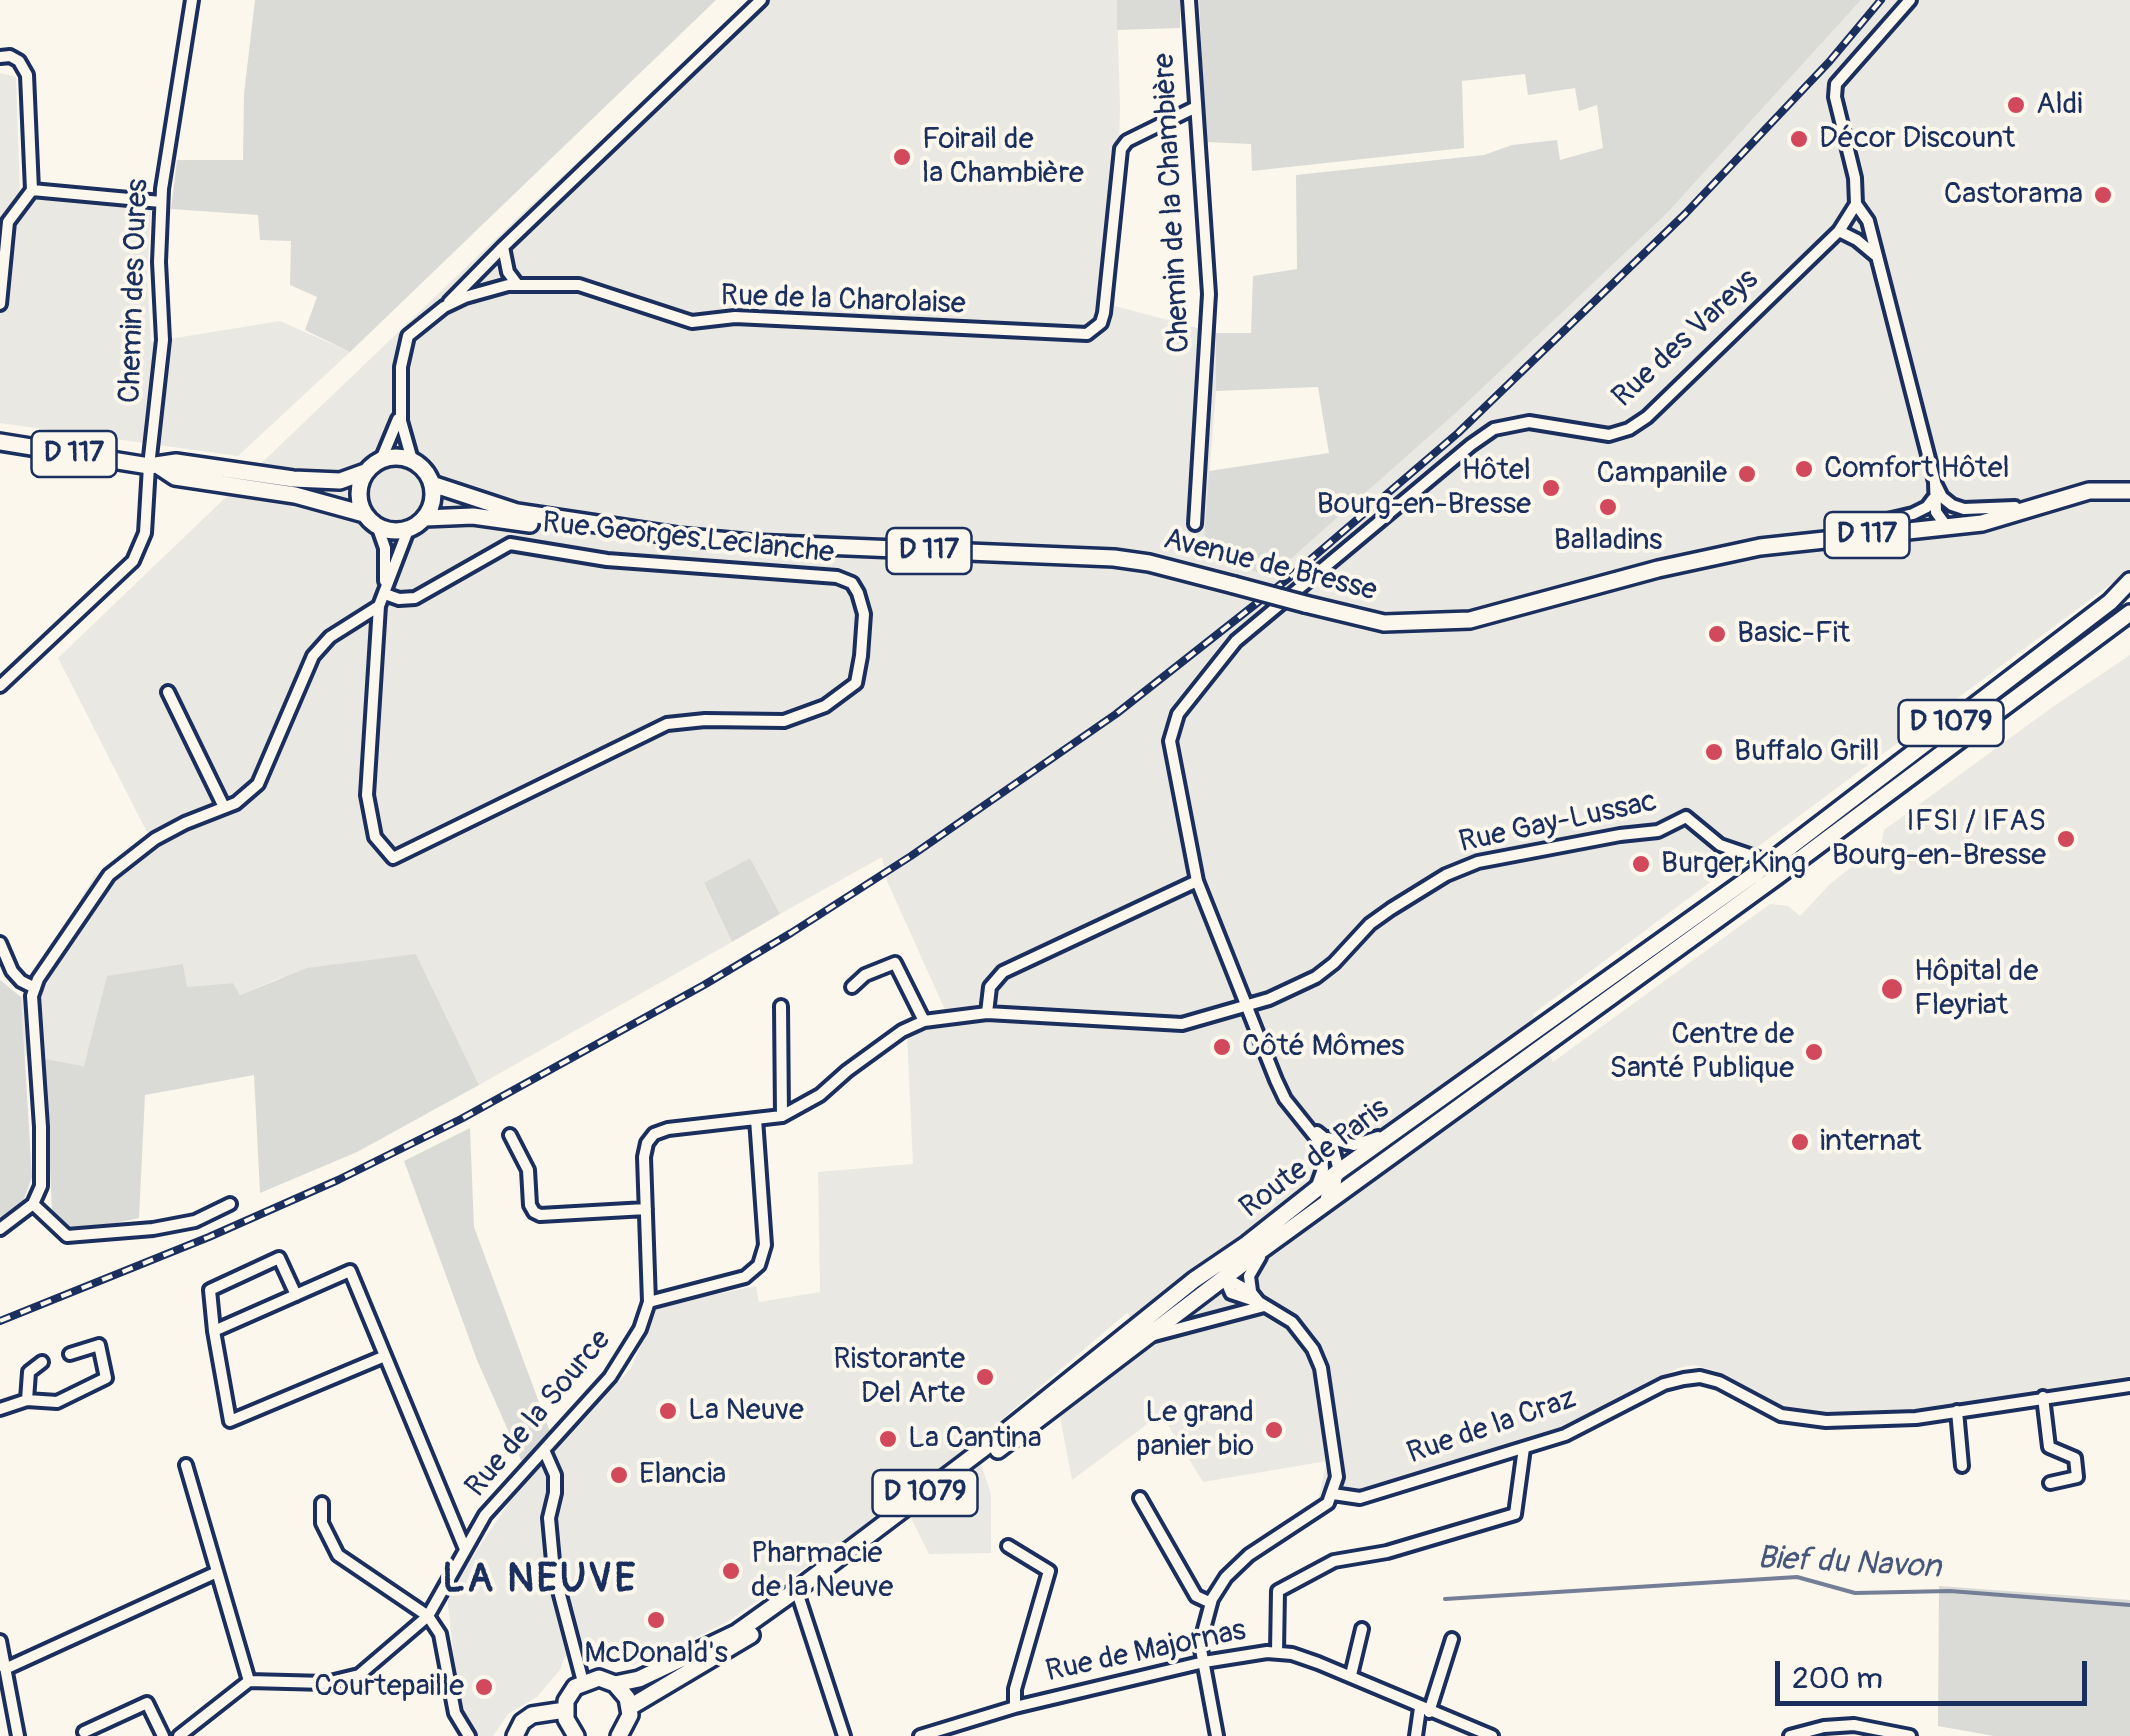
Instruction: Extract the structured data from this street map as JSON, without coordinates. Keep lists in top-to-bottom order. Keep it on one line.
{"streets":{"main road":["D 117","Avenue de Bresse","D 1079","Route de Paris"],"street":["Chemin de la Chambière","Chemin des Oures","Rue de la Charolaise","Rue des Vareys","Rue Georges Leclanche","Rue Gay-Lussac","Rue de la Source","Rue de la Craz","Rue de Majornas"]},"crossings":[["Chemin de la Chambière","Rue de la Charolaise"],["Chemin des Oures","D 117"],["Rue des Vareys","Rue Gay-Lussac"],["Rue des Vareys","Route de Paris"],["Rue des Vareys","Rue de la Source"],["D 117","Avenue de Bresse"],["Rue Gay-Lussac","Route de Paris"],["Rue Gay-Lussac","Rue de la Source"]],"districts":["LA NEUVE"],"water":["Bief du Navon"],"places":["Aldi","Décor Discount","Foirail de la Chambière","Castorama","Comfort Hôtel","Campanile","Hôtel Bourg-en-Bresse","Balladins","Basic-Fit","Buffalo Grill","IFSI / IFAS Bourg-en-Bresse","Burger King","Hôpital de Fleyriat","Côté Mômes","Centre de Santé Publique","internat","Ristorante Del Arte","La Neuve","Le grand panier bio","La Cantina","Elancia","Pharmacie de la Neuve","McDonald's","Courtepaille"],"scale_bar":"200 m"}
